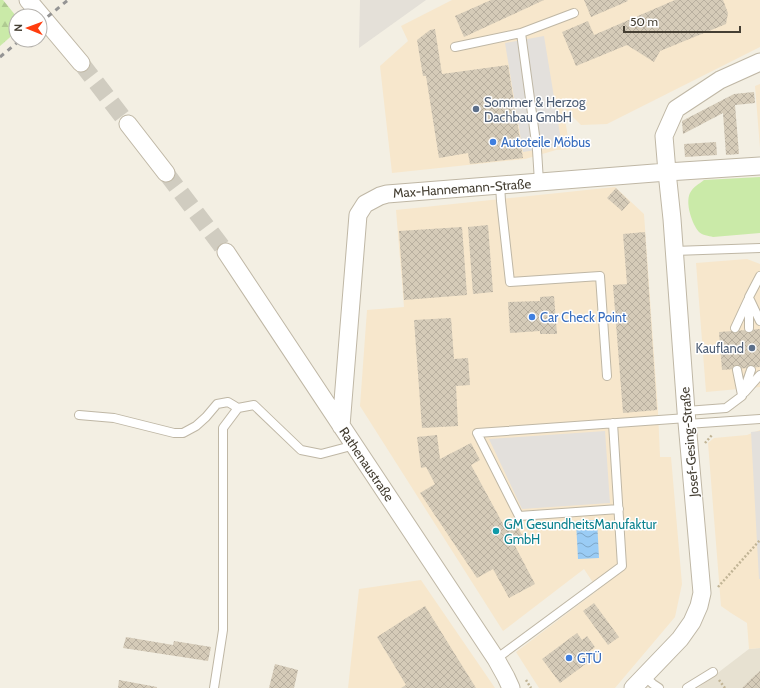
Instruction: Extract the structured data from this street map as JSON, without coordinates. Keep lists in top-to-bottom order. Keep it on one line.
{"streets":{"street":["Max-Hannemann-Straße","Josef-Gesing-Straße","Rathenaustraße"]},"crossings":[["Max-Hannemann-Straße","Josef-Gesing-Straße"],["Max-Hannemann-Straße","Rathenaustraße"]],"places":["Sommer & Herzog Dachbau GmbH","Autoteile Möbus","Car Check Point","Kaufland","GM GesundheitsManufaktur GmbH","GTÜ"],"scale_bar":"50 m","north":"left"}
